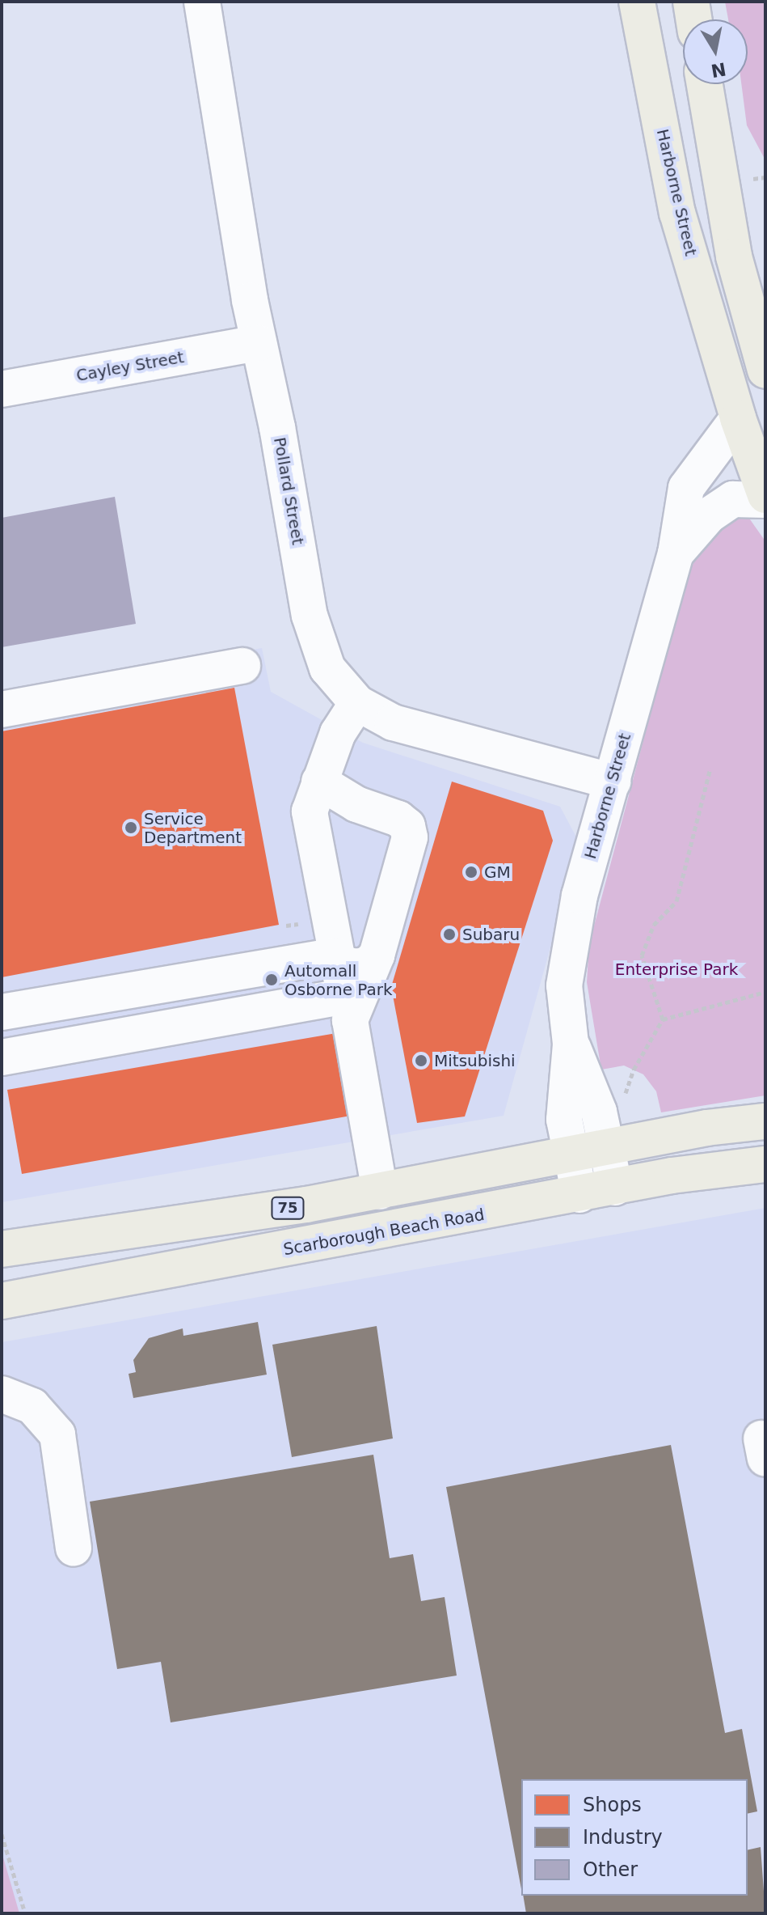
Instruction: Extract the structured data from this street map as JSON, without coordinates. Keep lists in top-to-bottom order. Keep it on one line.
{"streets":{"main road":["Harborne Street","75","Scarborough Beach Road"],"street":["Cayley Street","Pollard Street"]},"crossings":[["Harborne Street","Pollard Street"],["Harborne Street","75"],["Harborne Street","Scarborough Beach Road"],["Cayley Street","Pollard Street"]],"parks":["Enterprise Park"],"places":["Service Department","GM","Subaru","Automall Osborne Park","Mitsubishi"],"legend":["Shops","Industry","Other"],"north":"bottom"}
